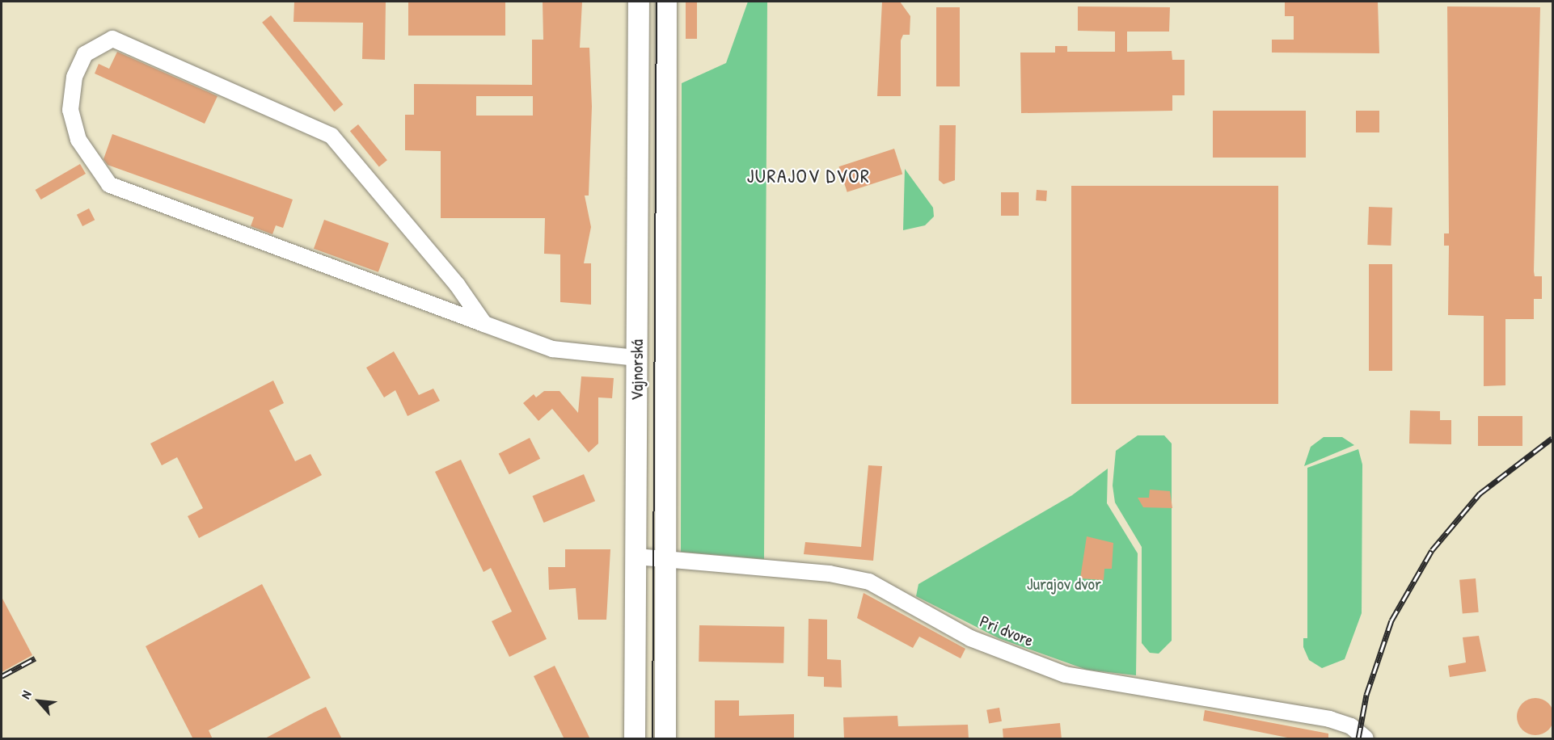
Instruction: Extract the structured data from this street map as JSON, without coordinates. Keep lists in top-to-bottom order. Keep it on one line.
{"streets":{"main road":["Vajnorská"],"street":["Pri dvore"]},"crossings":[["Vajnorská","Pri dvore"]],"districts":["JURAJOV DVOR"],"parks":["Jurajov dvor"],"north":"top left"}
